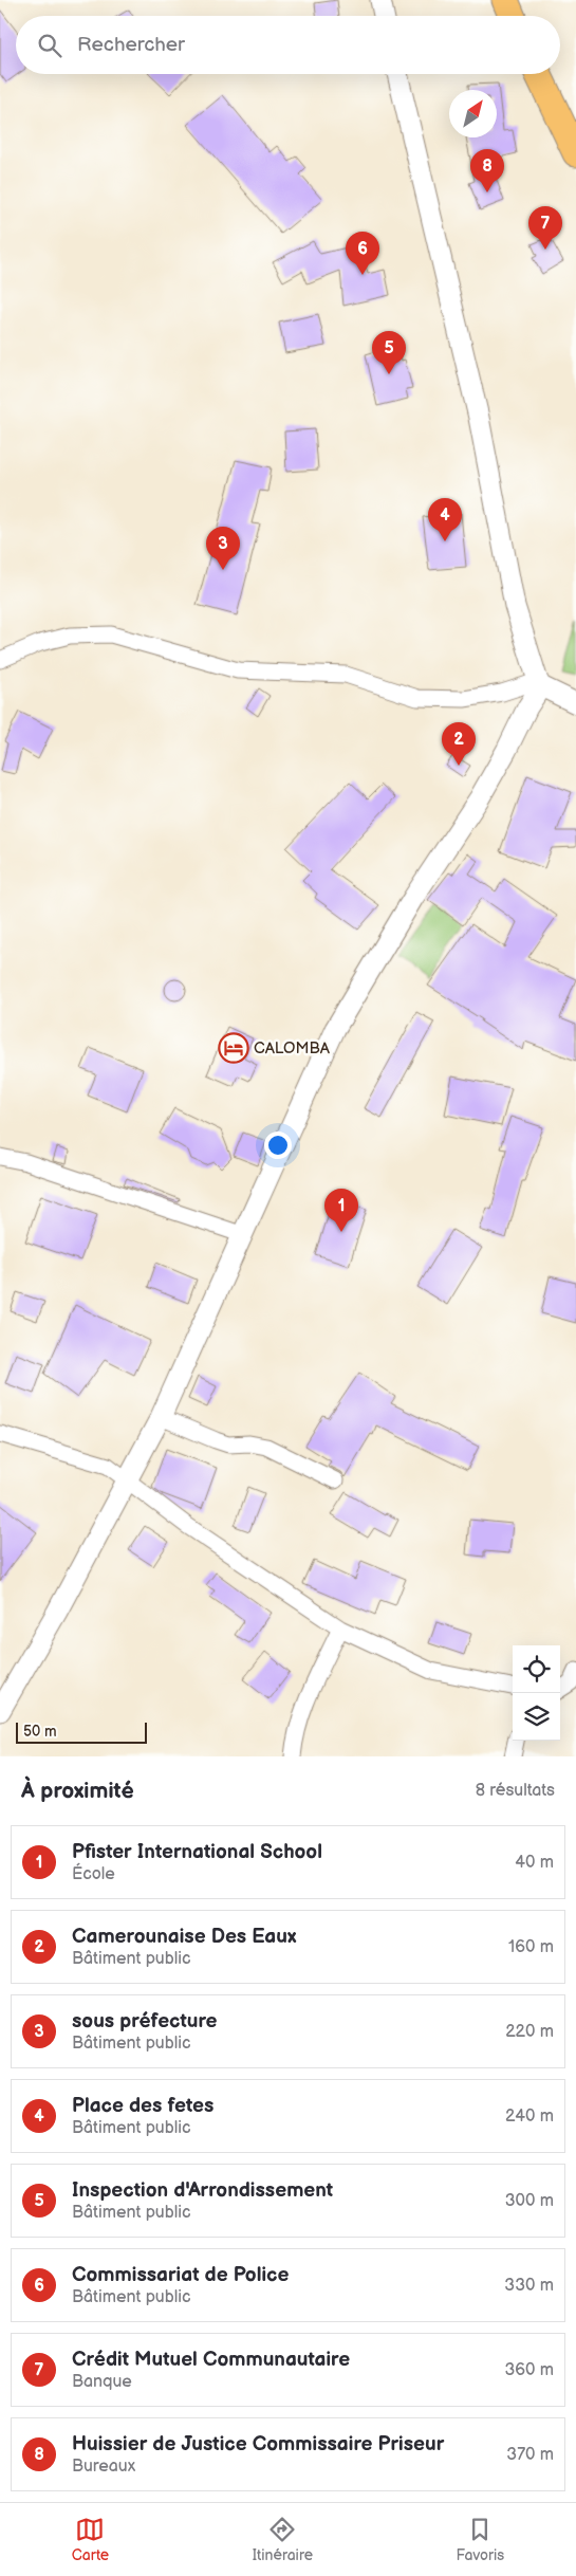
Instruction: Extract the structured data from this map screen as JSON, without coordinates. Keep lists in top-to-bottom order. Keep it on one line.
{"places":{"hotel":["CALOMBA"]},"scale_bar":"50 m","north":"top right","page":{"search":"Rechercher","pins":["8","7","6","5","4","3","2","1"],"scale":"50 m","heading":["À proximité","8 résultats"],"list":[{"mark":"1","name":"Pfister International School","note":"École","value":"40 m"},{"mark":"2","name":"Camerounaise Des Eaux","note":"Bâtiment public","value":"160 m"},{"mark":"3","name":"sous préfecture","note":"Bâtiment public","value":"220 m"},{"mark":"4","name":"Place des fetes","note":"Bâtiment public","value":"240 m"},{"mark":"5","name":"Inspection d'Arrondissement","note":"Bâtiment public","value":"300 m"},{"mark":"6","name":"Commissariat de Police","note":"Bâtiment public","value":"330 m"},{"mark":"7","name":"Crédit Mutuel Communautaire","note":"Banque","value":"360 m"},{"mark":"8","name":"Huissier de Justice Commissaire Priseur","note":"Bureaux","value":"370 m"}],"nav":["Carte","Itinéraire","Favoris"]}}
